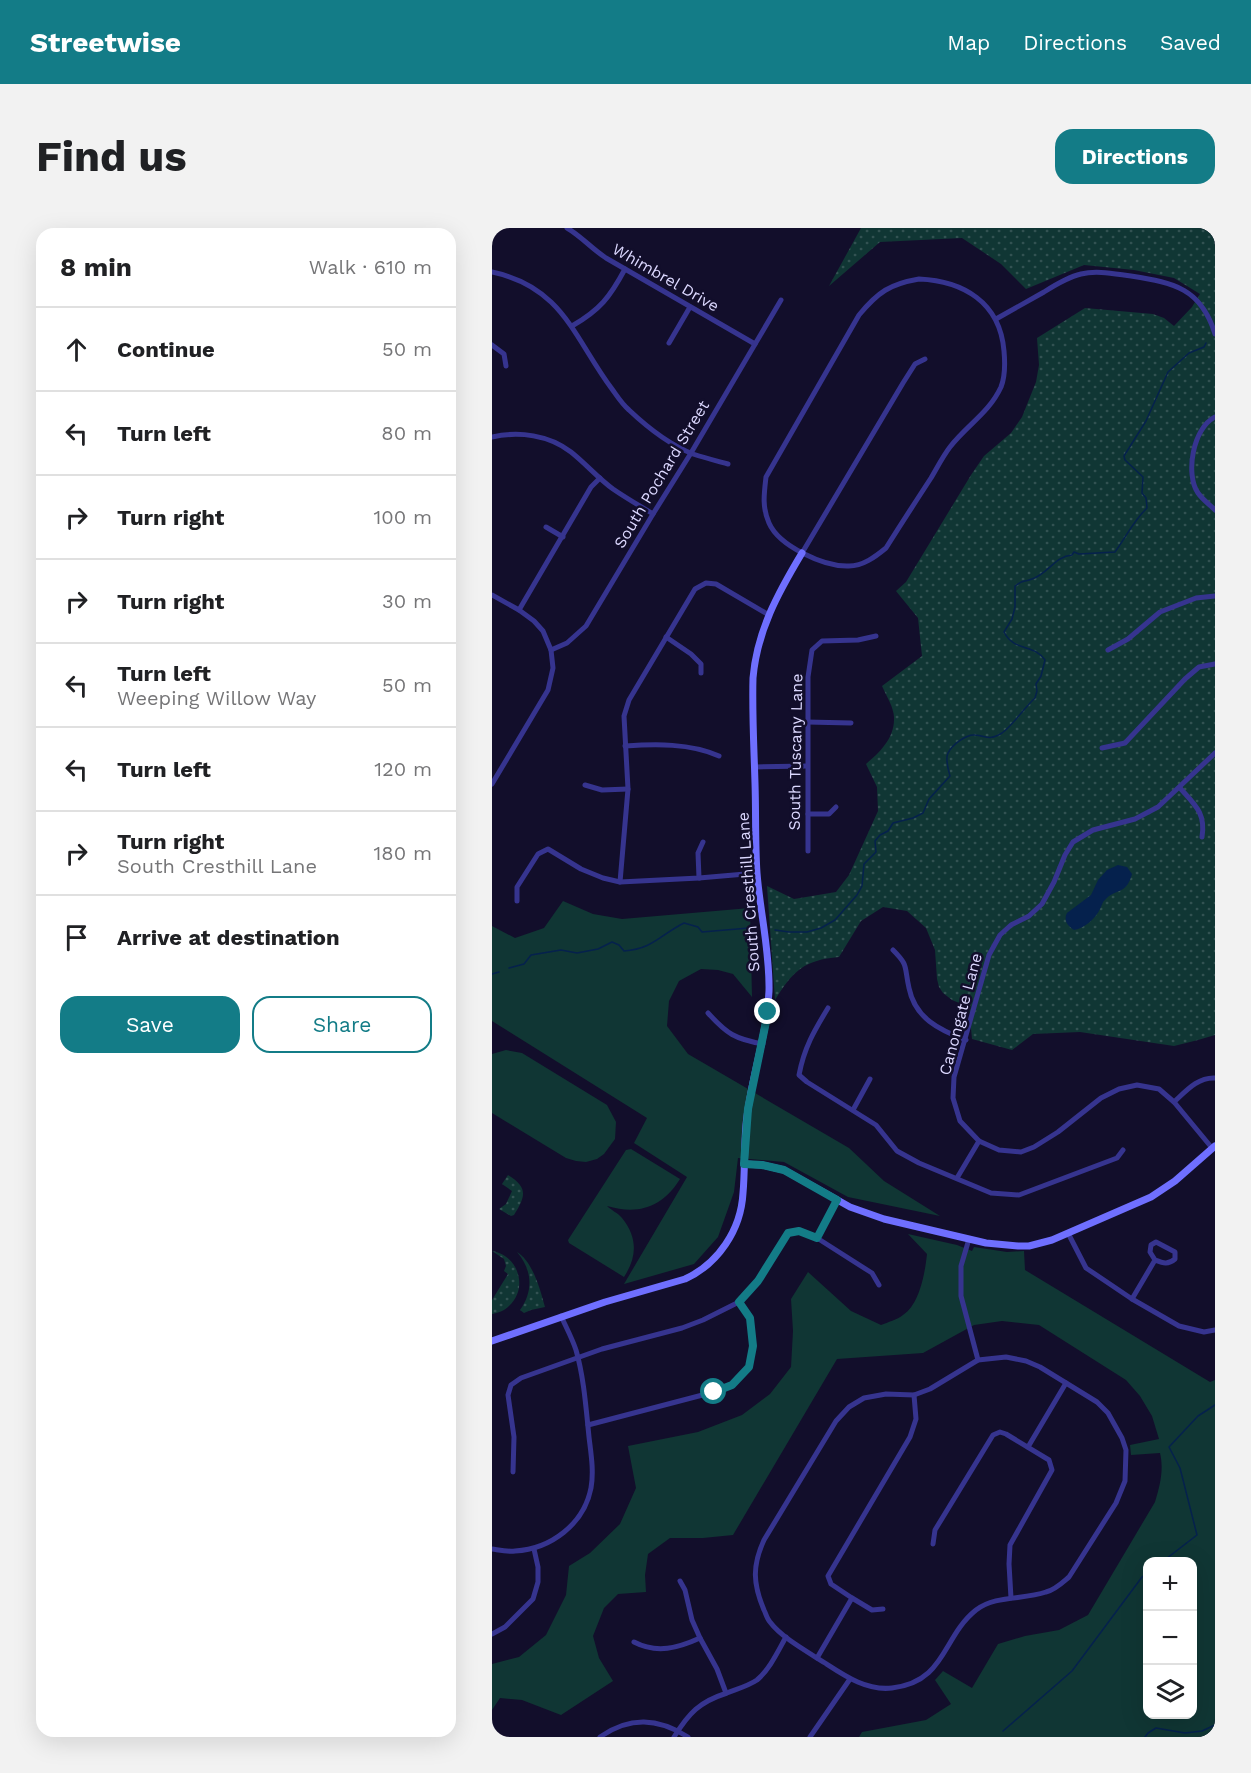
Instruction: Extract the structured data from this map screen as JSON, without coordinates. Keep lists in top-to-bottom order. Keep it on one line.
{"streets":{"street":["Whimbrel Drive","South Pochard Street","South Tuscany Lane","South Cresthill Lane","Canongate Lane"]},"crossings":[["Whimbrel Drive","South Pochard Street"]],"page":{"header":"Streetwise","nav":["Map","Directions","Saved"],"buttons":["Directions",["Save","Share"]],"title":"Find us","heading":["8 min","Walk · 610 m"],"list":[["Continue","50 m"],["Turn left","80 m"],["Turn right","100 m"],["Turn right","30 m"],["Turn left","Weeping Willow Way","50 m"],["Turn left","120 m"],["Turn right","South Cresthill Lane","180 m"],"Arrive at destination"],"map_buttons":["+","−"]}}
